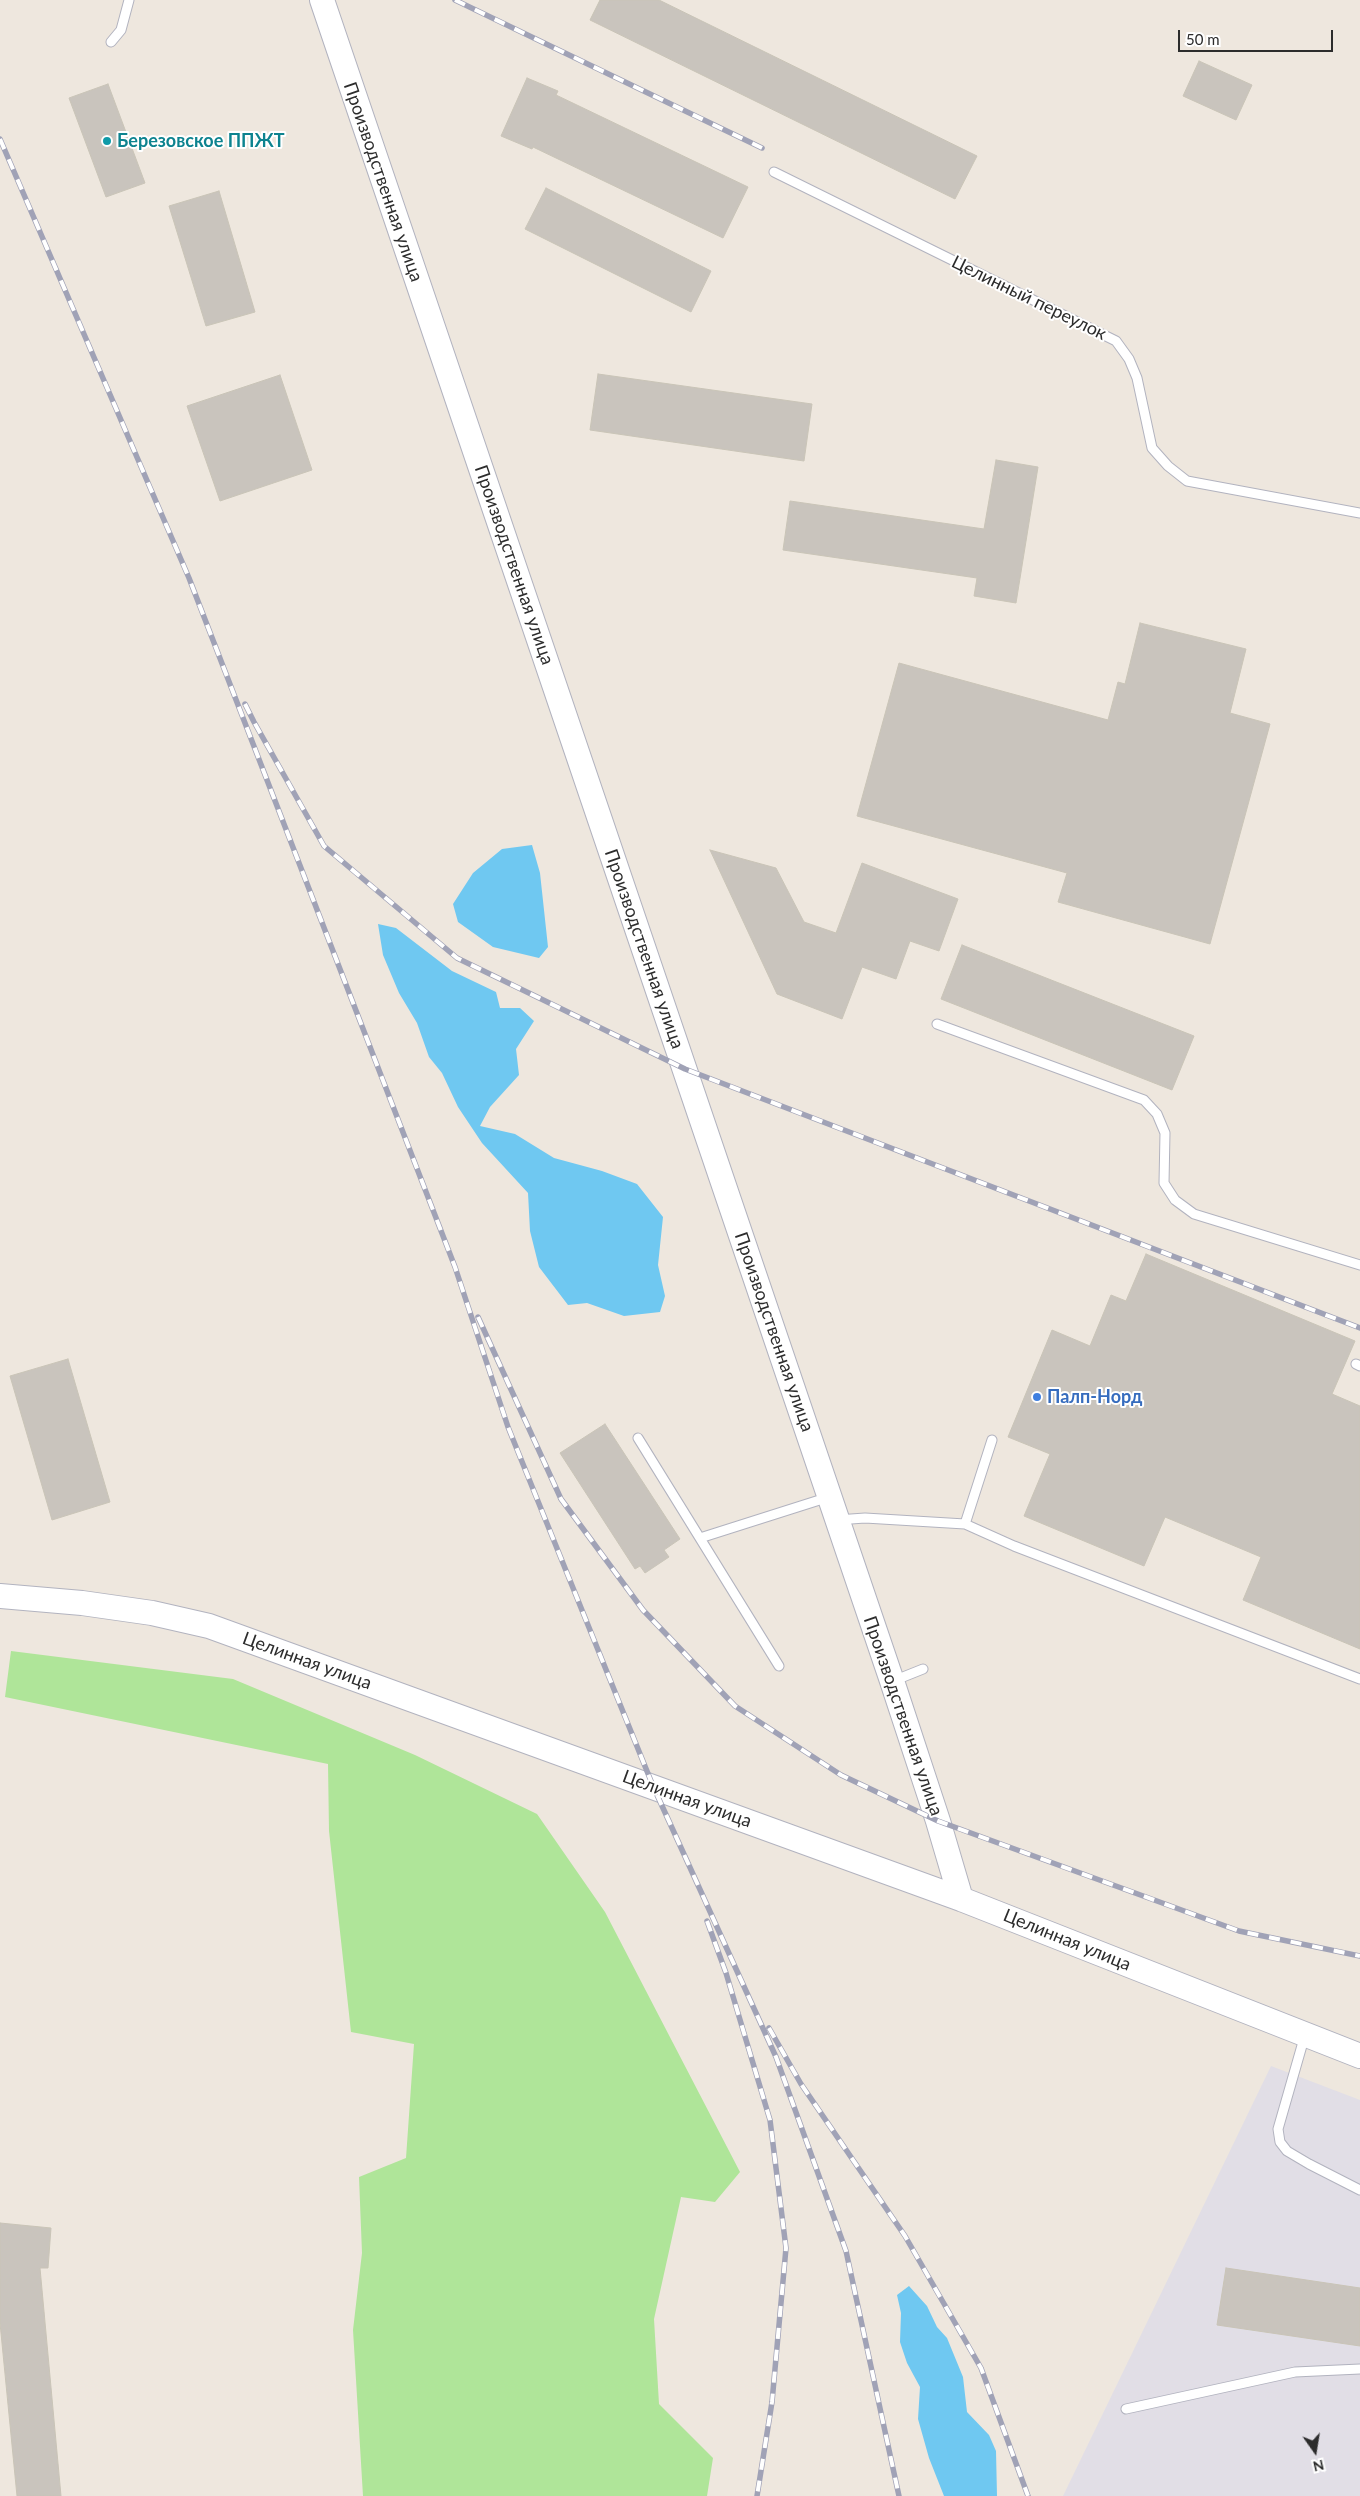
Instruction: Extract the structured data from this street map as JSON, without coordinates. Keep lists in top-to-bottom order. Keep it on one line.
{"streets":{"street":["Производственная улица","Целинная улица"],"lane":["Целинный переулок"]},"crossings":[["Производственная улица","Целинная улица"]],"places":["Березовское ППЖТ","Палп-Норд"],"scale_bar":"50 m","north":"bottom"}
